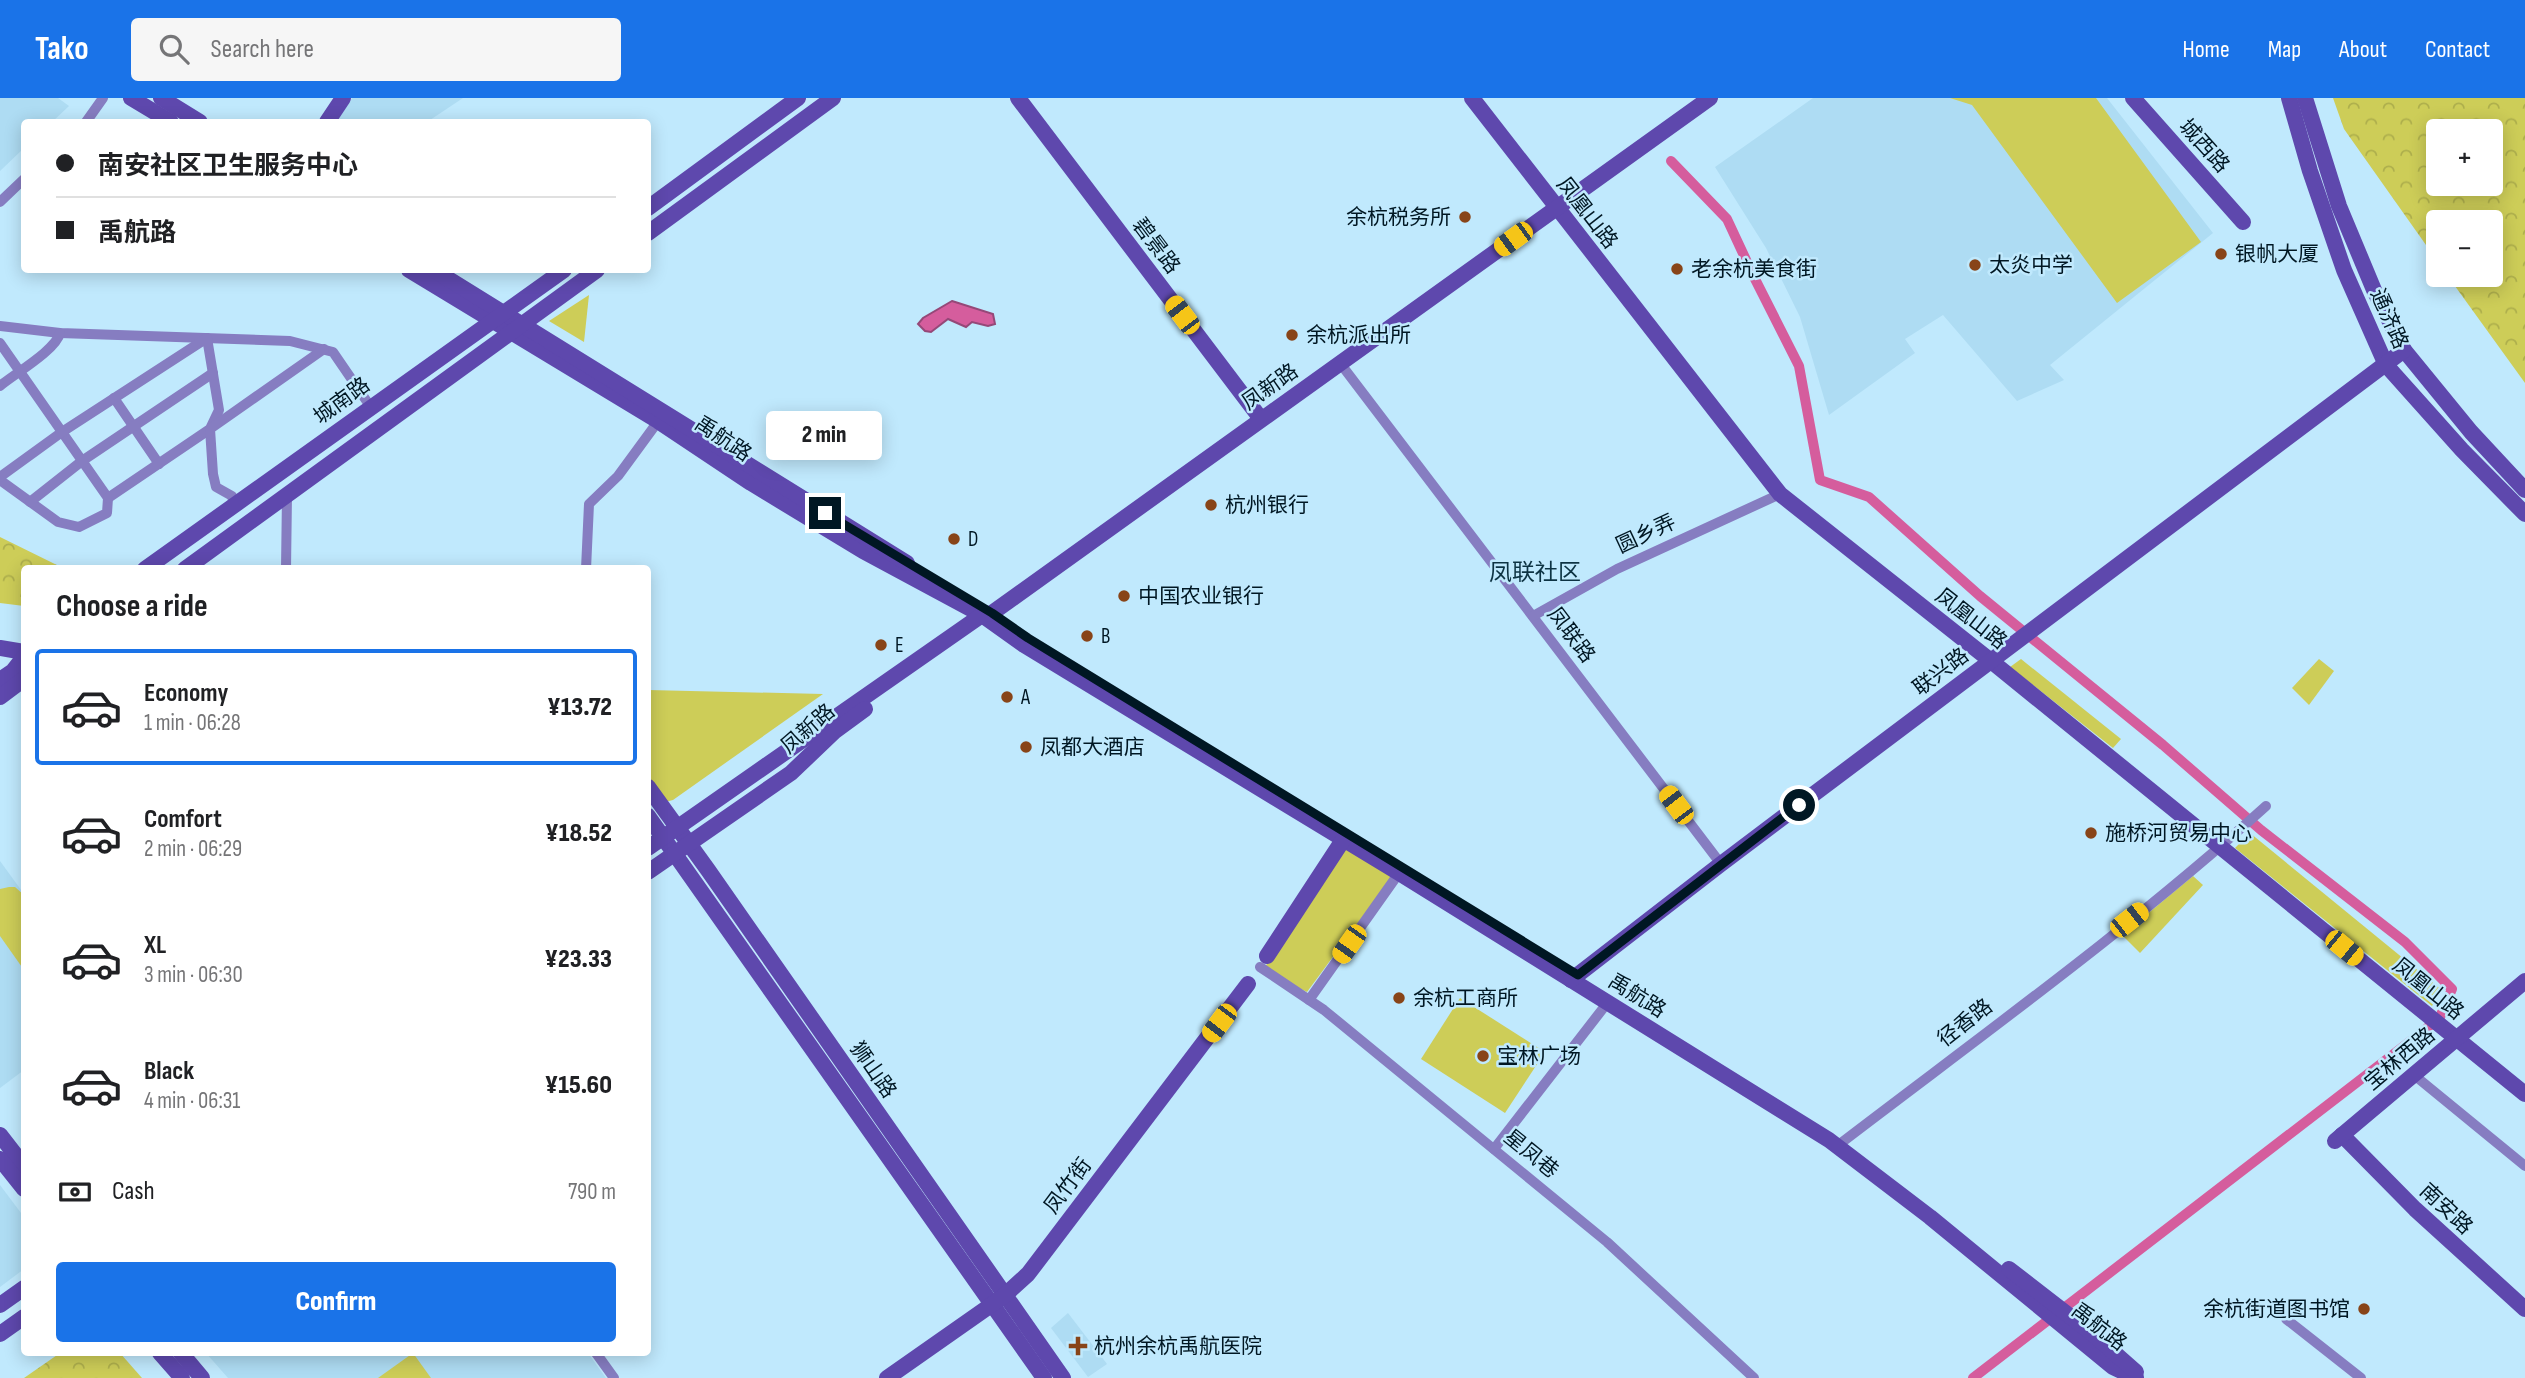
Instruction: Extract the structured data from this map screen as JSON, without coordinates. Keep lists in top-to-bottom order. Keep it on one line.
{"streets":{"main road":["城西路","凤凰山路","碧景路","通济路","凤新路","城南路","禹航路","联兴路","宝林西路","狮山路","凤竹街","南安路"],"street":["圆乡弄","凤联路","径香路","星凤巷"]},"crossings":[["凤凰山路","凤新路"],["凤凰山路","圆乡弄"],["凤凰山路","联兴路"],["凤凰山路","径香路"],["凤凰山路","宝林西路"],["碧景路","凤新路"],["通济路","联兴路"],["凤新路","禹航路"],["凤新路","凤联路"],["凤新路","狮山路"],["城南路","禹航路"],["禹航路","联兴路"],["禹航路","径香路"],["圆乡弄","凤联路"],["凤联路","联兴路"],["宝林西路","南安路"],["狮山路","凤竹街"]],"districts":["凤联社区"],"places":{"other":["余杭税务所","银帆大厦","太炎中学","老余杭美食街","余杭派出所","杭州银行","D","中国农业银行","B","E","A","凤都大酒店","施桥河贸易中心","余杭工商所","宝林广场","余杭街道图书馆"],"health":["杭州余杭禹航医院"]},"page":{"header":"Tako","search":"Search here","nav":["Home","Map","About","Contact"],"map_buttons":["+","−"],"banner":["南安社区卫生服务中心","禹航路"],"bubble":"2 min","heading":"Choose a ride","list":[{"name":"Economy","note":"1 min · 06:28","value":"¥13.72"},{"name":"Comfort","note":"2 min · 06:29","value":"¥18.52"},{"name":"XL","note":"3 min · 06:30","value":"¥23.33"},{"name":"Black","note":"4 min · 06:31","value":"¥15.60"}],"pay":["Cash","790 m"],"buttons":"Confirm"}}
